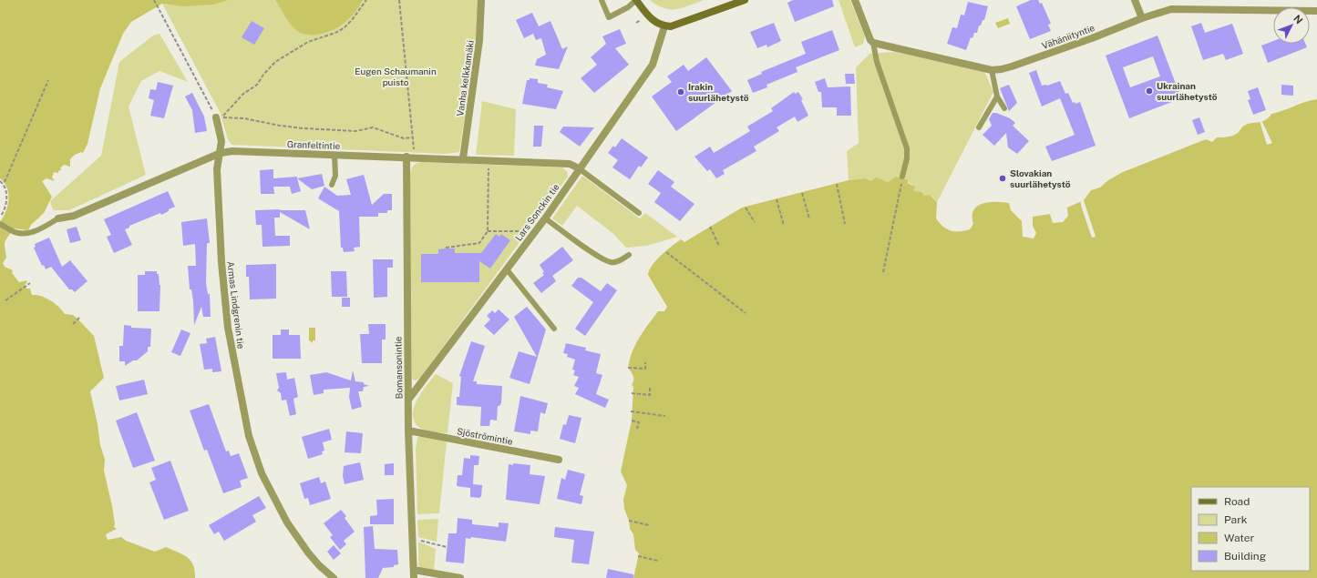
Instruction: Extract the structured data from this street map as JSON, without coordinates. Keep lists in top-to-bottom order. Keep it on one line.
{"streets":{"street":["Vähäniityntie","Vanha kelkkamäki","Granfeltintie","Lars Sonckin tie","Armas Lindgrenin tie","Bomansonintie","Sjöströmintie"]},"crossings":[["Vanha kelkkamäki","Granfeltintie"],["Granfeltintie","Lars Sonckin tie"],["Granfeltintie","Armas Lindgrenin tie"],["Granfeltintie","Bomansonintie"],["Lars Sonckin tie","Bomansonintie"],["Bomansonintie","Sjöströmintie"]],"parks":["Eugen Schaumanin puisto"],"places":["Ukrainan suurlähetystö","Irakin suurlähetystö","Slovakian suurlähetystö"],"legend":["Road","Park","Water","Building"],"north":"top right"}
